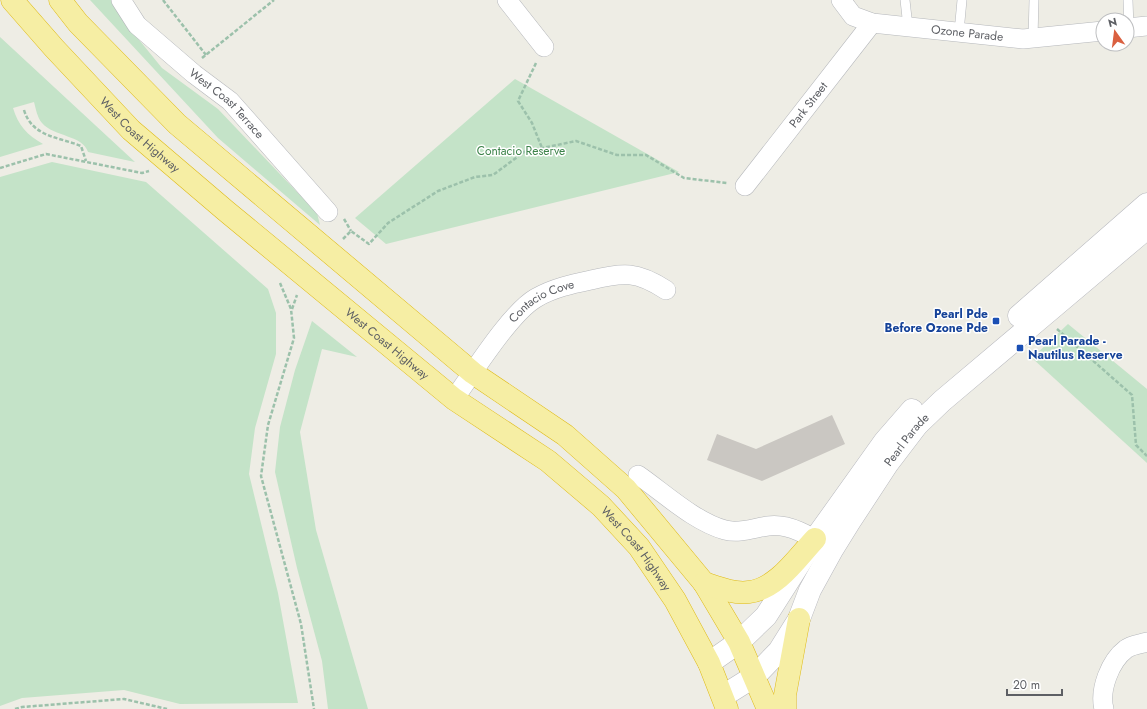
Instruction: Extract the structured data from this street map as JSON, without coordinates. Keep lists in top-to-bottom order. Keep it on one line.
{"streets":{"highway":["West Coast Highway"],"main road":["Pearl Parade"],"street":["Ozone Parade","West Coast Terrace","Park Street","Contacio Cove"]},"crossings":[["Ozone Parade","Park Street"],["West Coast Highway","Contacio Cove"],["West Coast Highway","Pearl Parade"]],"parks":["Contacio Reserve"],"places":{"transit":["Pearl Pde Before Ozone Pde","Pearl Parade - Nautilus Reserve"]},"scale_bar":"20 m","north":"top"}
